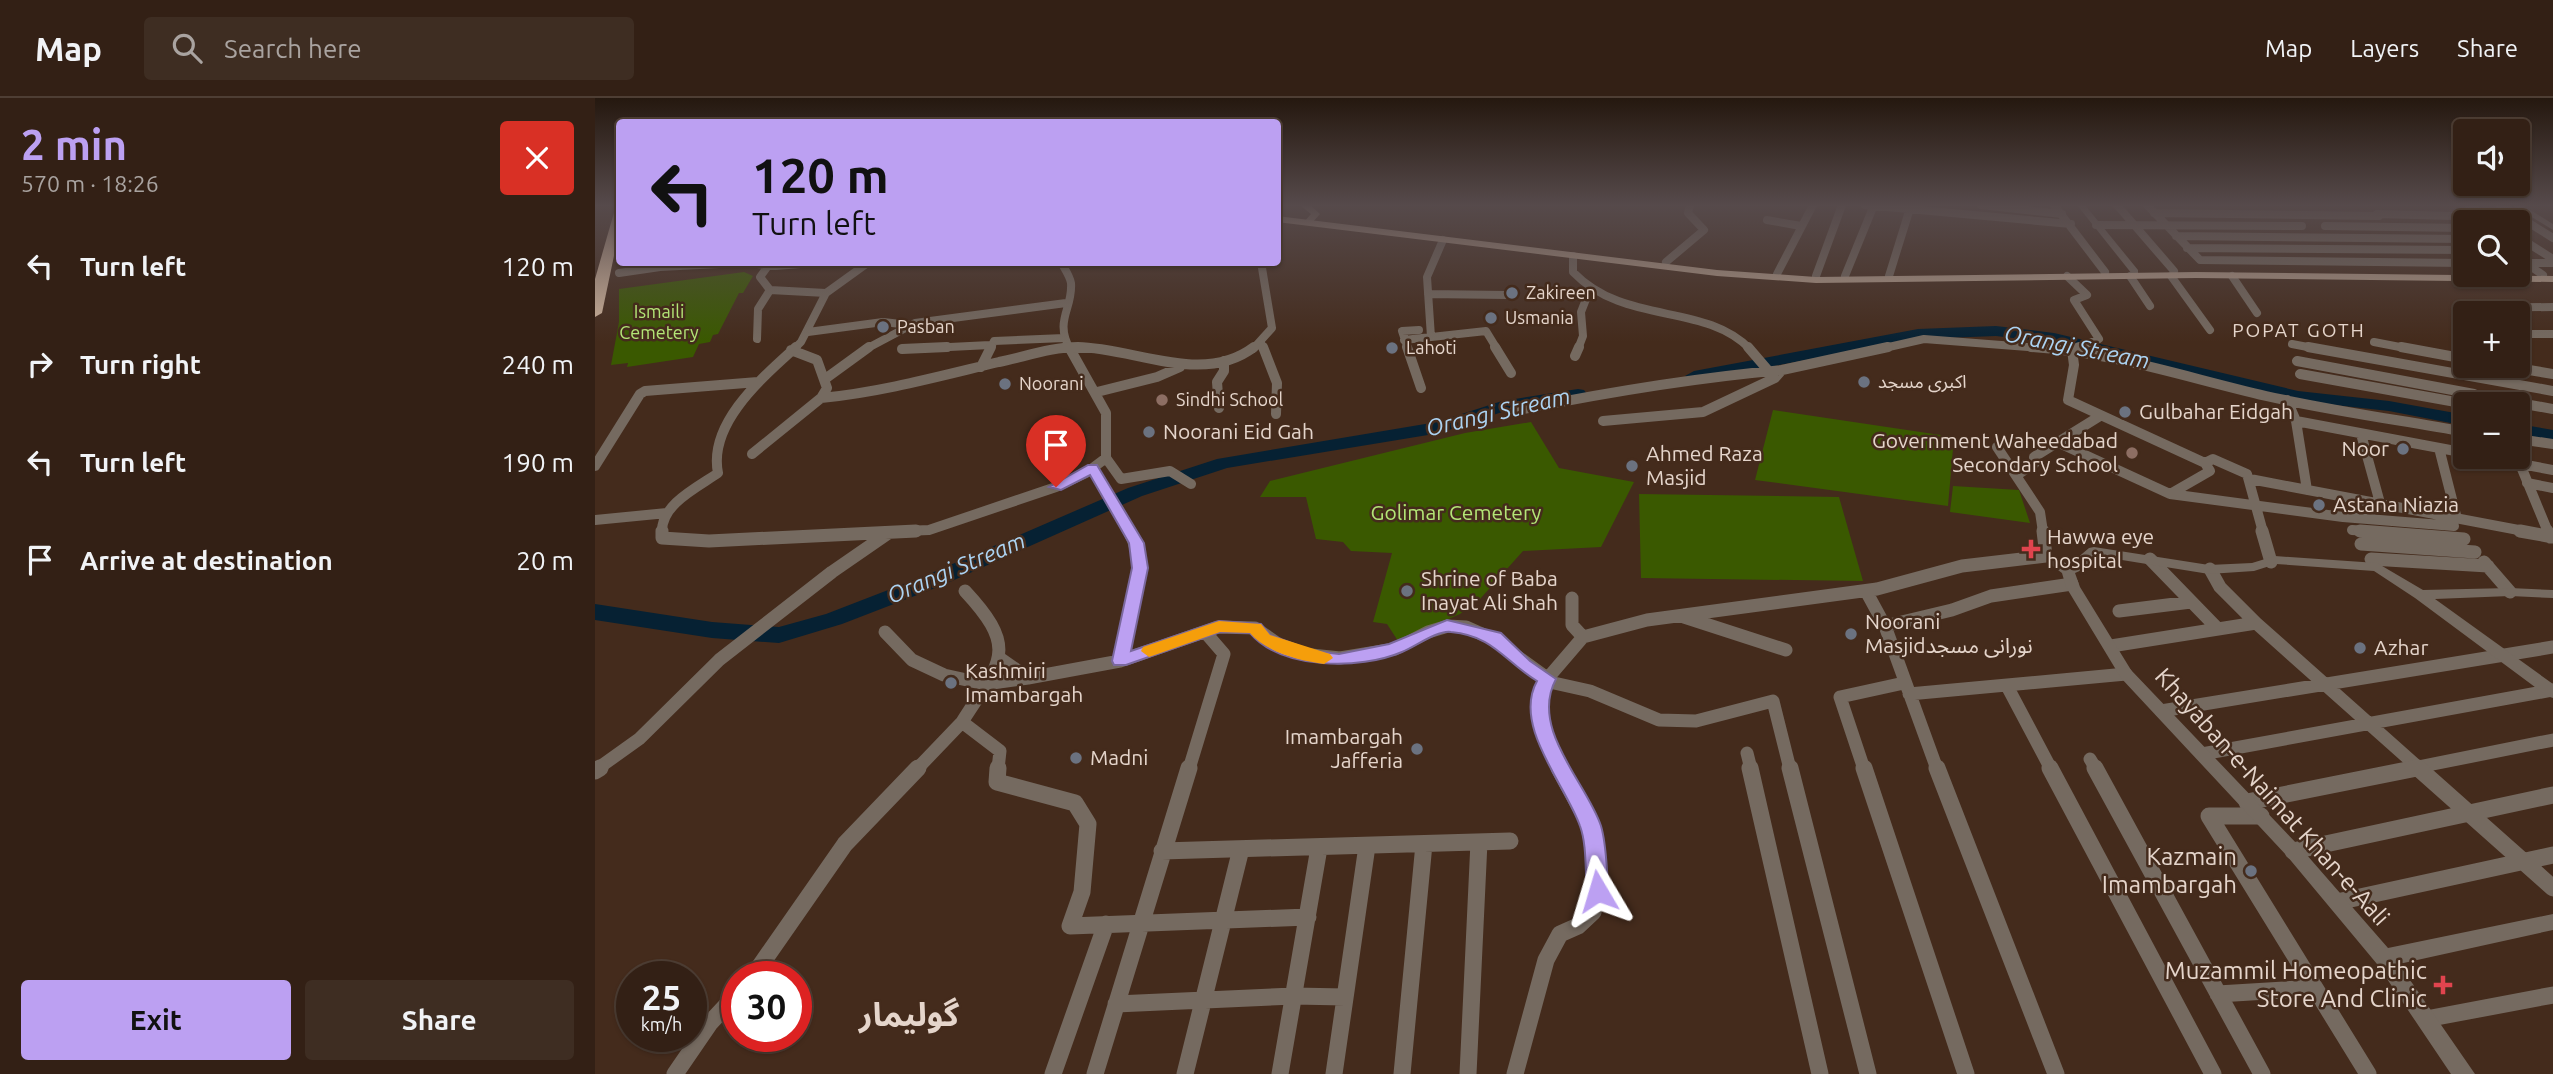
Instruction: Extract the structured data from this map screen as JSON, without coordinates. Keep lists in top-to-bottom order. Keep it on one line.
{"streets":{"street":["Khayaban-e-Naimat Khan-e-Aali"]},"districts":["POPAT GOTH","گولیمار"],"water":["Orangi Stream"],"parks":["Ismaili Cemetery","Golimar Cemetery"],"places":{"other":["Zakireen","Usmania","Pasban","Lahoti","اکبری مسجد","Noorani","Sindhi School","Gulbahar Eidgah","Noorani Eid Gah","Noor","Government Waheedabad Secondary School","Ahmed Raza Masjid","Astana Niazia","Shrine of Baba Inayat Ali Shah","Noorani Masjidنورانی مسجد","Azhar","Kashmiri Imambargah","Imambargah Jafferia","Madni","Kazmain Imambargah"],"health":["Hawwa eye hospital","Muzammil Homeopathic Store And Clinic"]},"page":{"header":"Map","search":"Search here","nav":["Map","Layers","Share"],"heading":["2 min","570 m · 18:26"],"map_buttons":["+","−"],"turn":["120 m","Turn left"],"list":[{"name":"Turn left","value":"120 m"},{"name":"Turn right","value":"240 m"},{"name":"Turn left","value":"190 m"},{"name":"Arrive at destination","value":"20 m"}],"speed":"25 km/h","limit":"30","buttons":["Exit","Share"]}}
